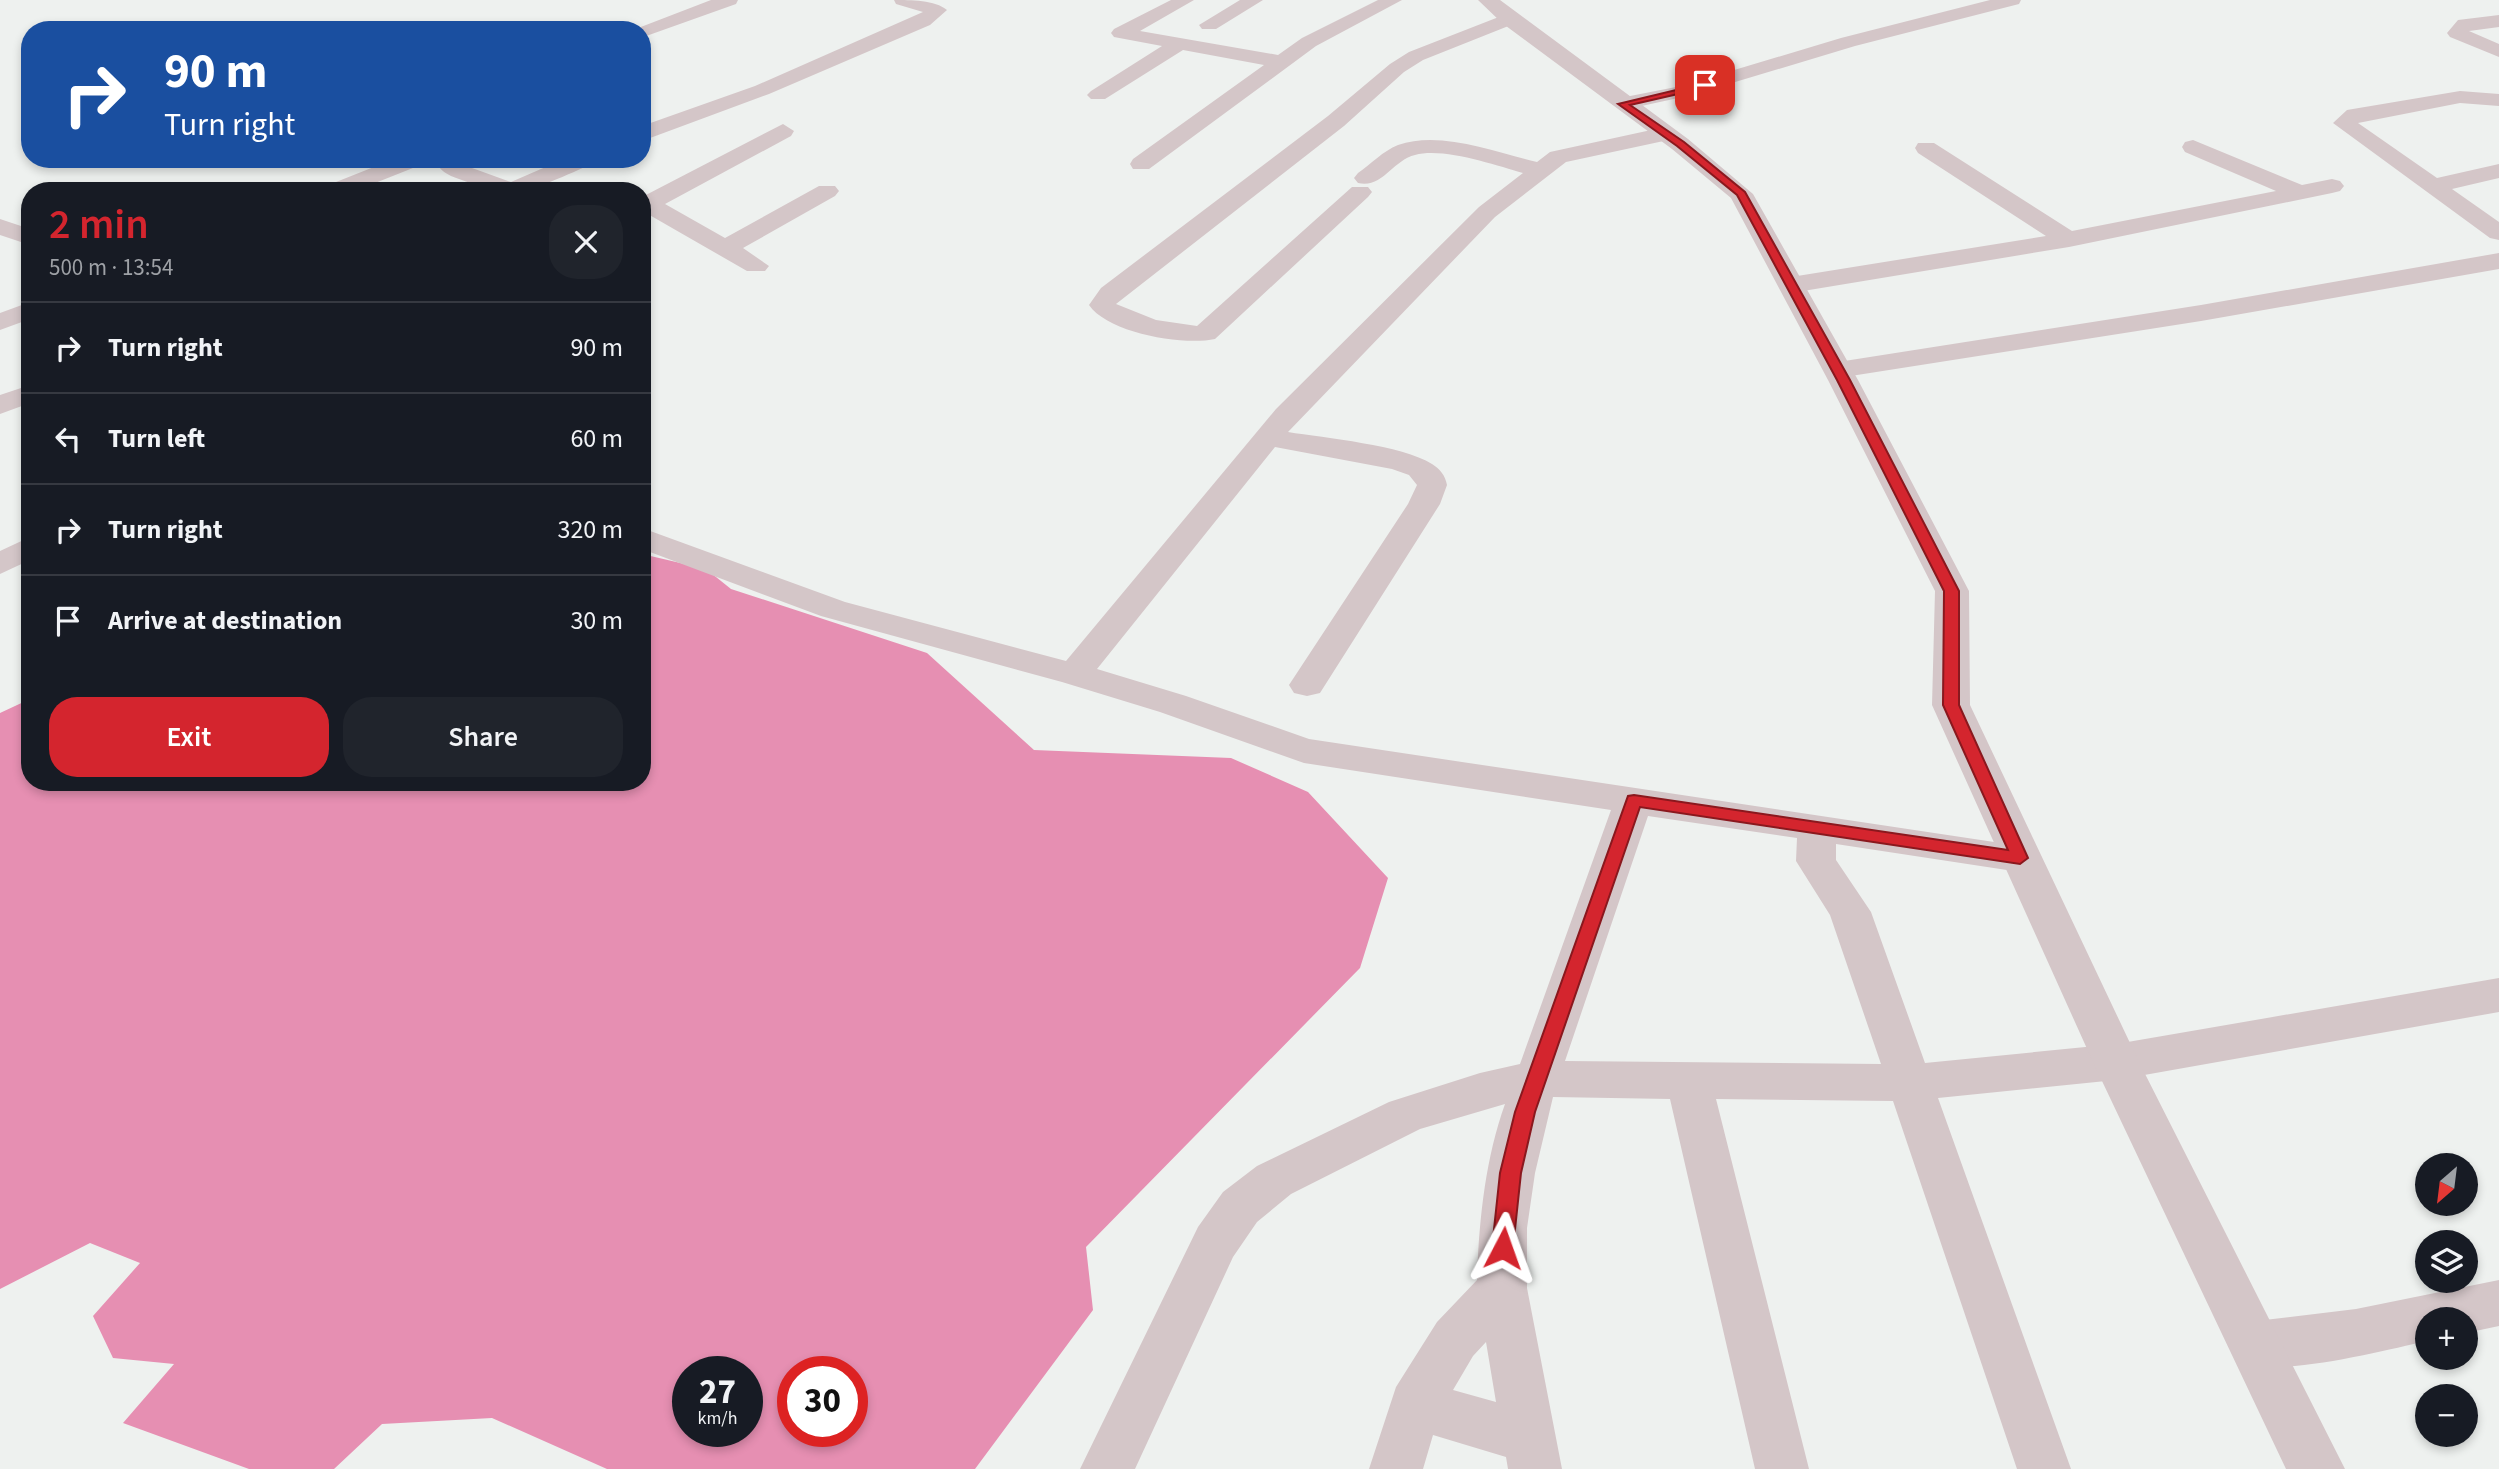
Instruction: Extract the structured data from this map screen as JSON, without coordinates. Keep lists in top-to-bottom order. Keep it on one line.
{"north":"bottom left","page":{"turn":["90 m","Turn right"],"heading":["2 min","500 m · 13:54"],"list":[{"name":"Turn right","value":"90 m"},{"name":"Turn left","value":"60 m"},{"name":"Turn right","value":"320 m"},{"name":"Arrive at destination","value":"30 m"}],"buttons":["Exit","Share"],"map_buttons":["+","−"],"speed":"27 km/h","limit":"30"}}
